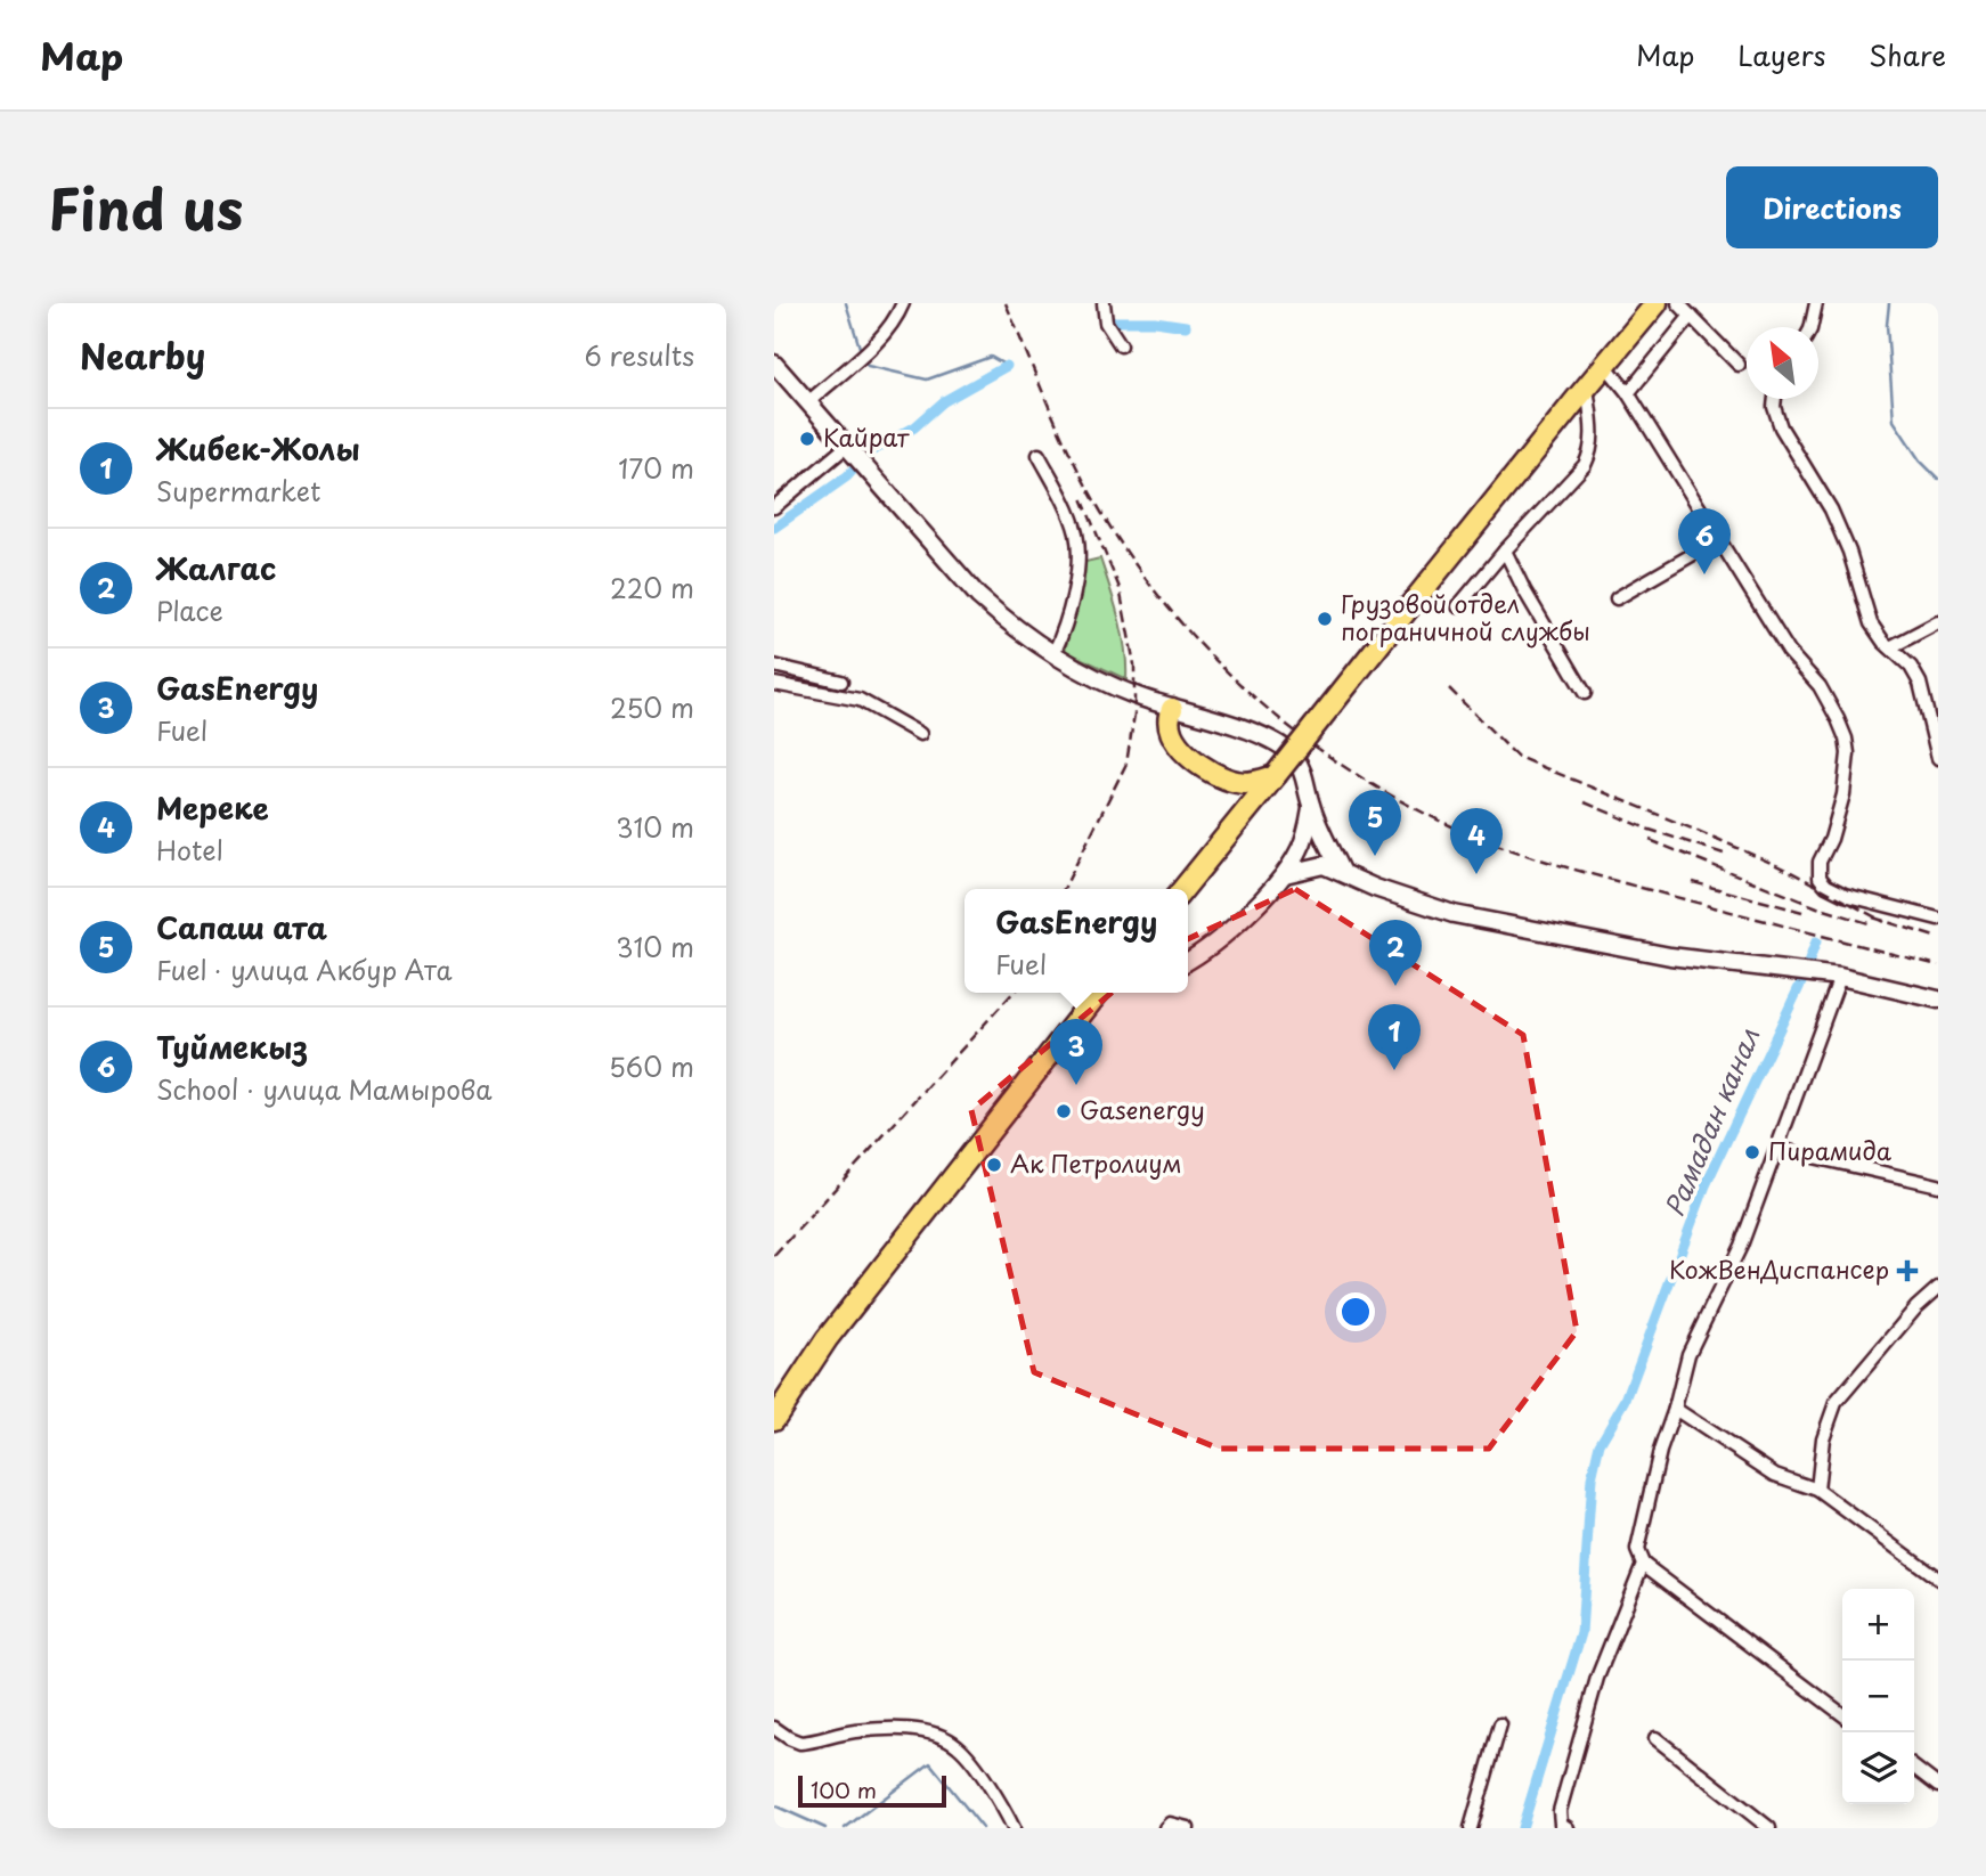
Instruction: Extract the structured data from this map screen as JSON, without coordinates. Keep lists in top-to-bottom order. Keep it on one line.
{"water":["Рамадан канал"],"places":{"other":["Кайрат","Грузовой отдел пограничной службы","Gasenergy","Пирамида","Ак Петролиум"],"health":["КожВенДиспансер"]},"scale_bar":"100 m","north":"top left","page":{"header":"Map","nav":["Map","Layers","Share"],"title":"Find us","buttons":"Directions","heading":["Nearby","6 results"],"list":[{"mark":"1","name":"Жибек-Жолы","note":"Supermarket","value":"170 m"},{"mark":"2","name":"Жалгас","note":"Place","value":"220 m"},{"mark":"3","name":"GasEnergy","note":"Fuel","value":"250 m"},{"mark":"4","name":"Мереке","note":"Hotel","value":"310 m"},{"mark":"5","name":"Сапаш ата","note":"Fuel · улица Акбур Ата","value":"310 m"},{"mark":"6","name":"Туймекыз","note":"School · улица Мамырова","value":"560 m"}],"pins":["6","5","4","2","1","3"],"popup":["GasEnergy","Fuel"],"map_buttons":["+","−"],"scale":"100 m"}}
